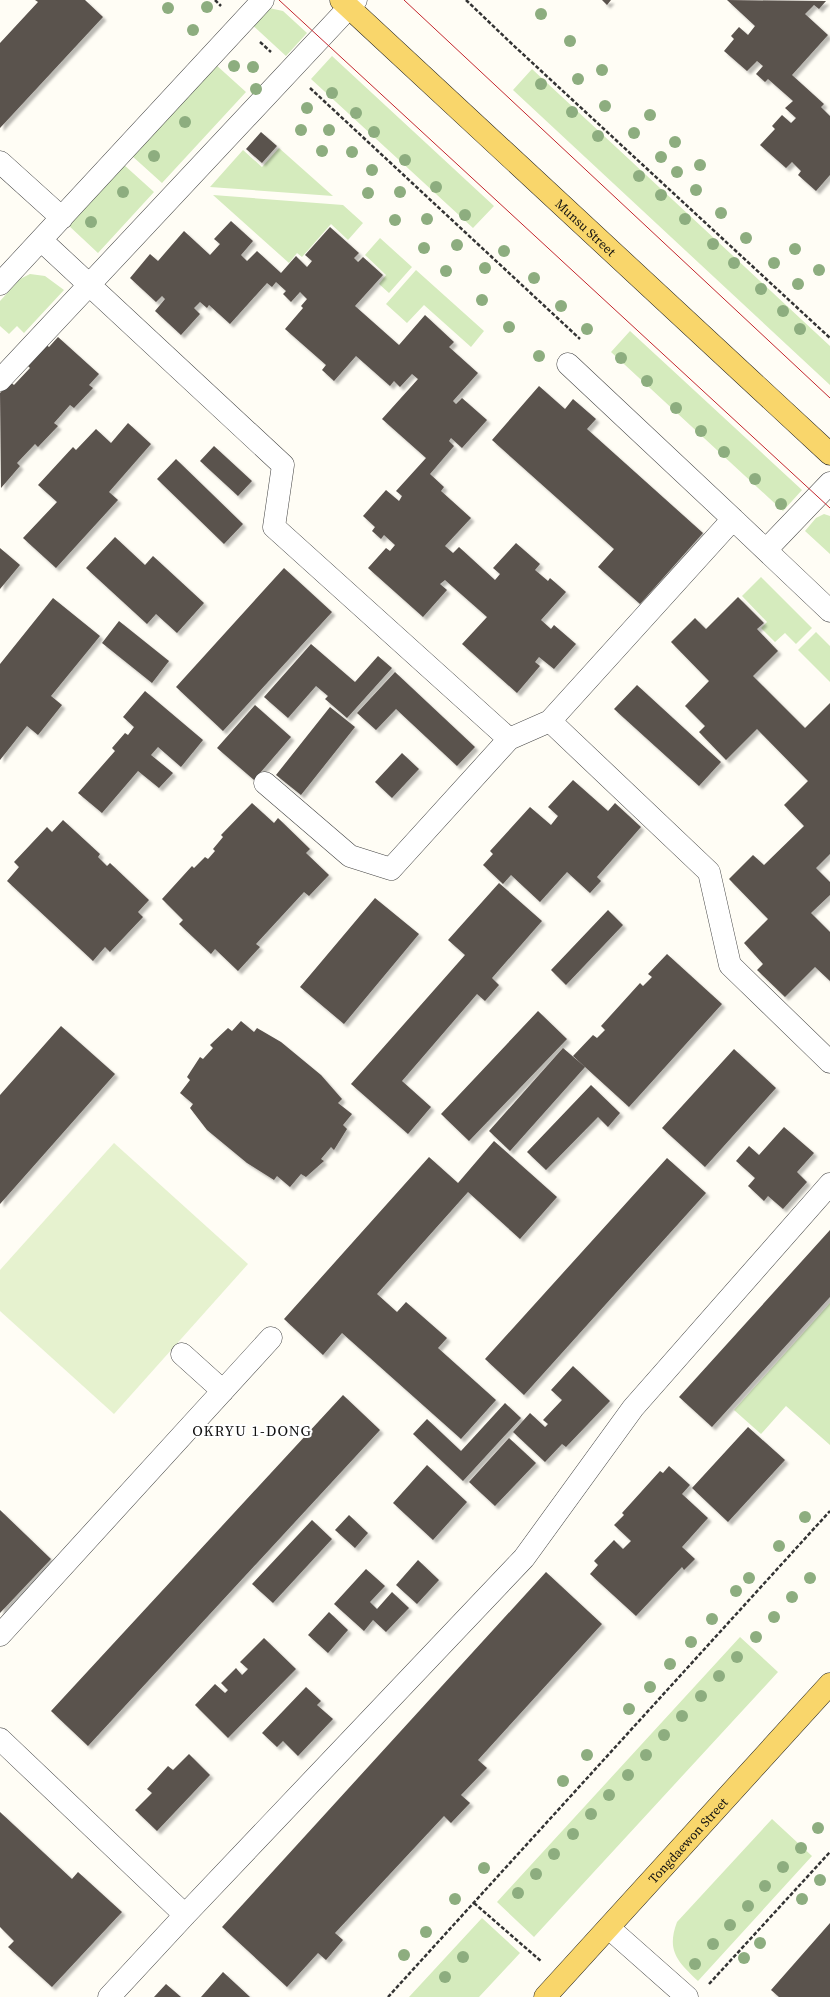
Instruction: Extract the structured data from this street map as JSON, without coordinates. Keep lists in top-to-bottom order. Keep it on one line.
{"streets":{"main road":["Munsu Street","Tongdaewon Street"]},"districts":["OKRYU 1-DONG"]}
